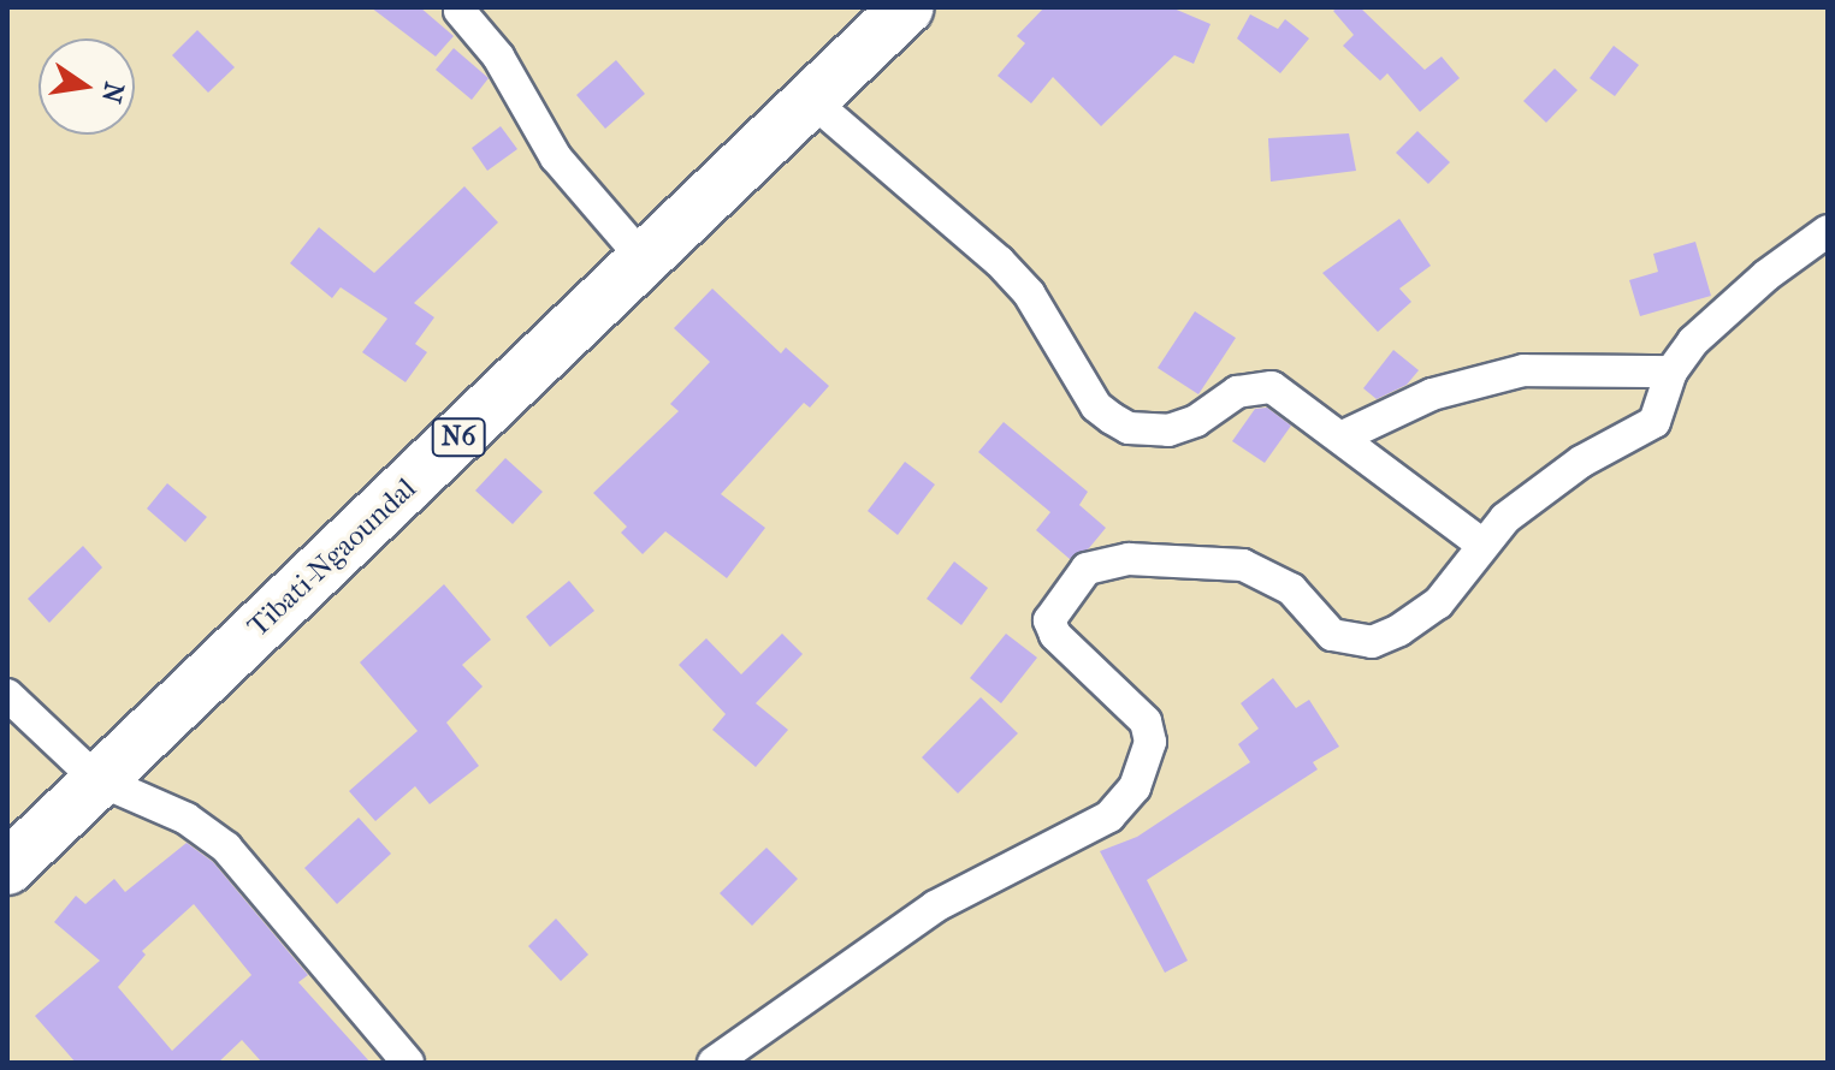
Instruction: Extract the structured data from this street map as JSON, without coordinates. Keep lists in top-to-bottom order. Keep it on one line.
{"streets":{"highway":["N6","Tibati-Ngaoundal"]},"north":"right"}
